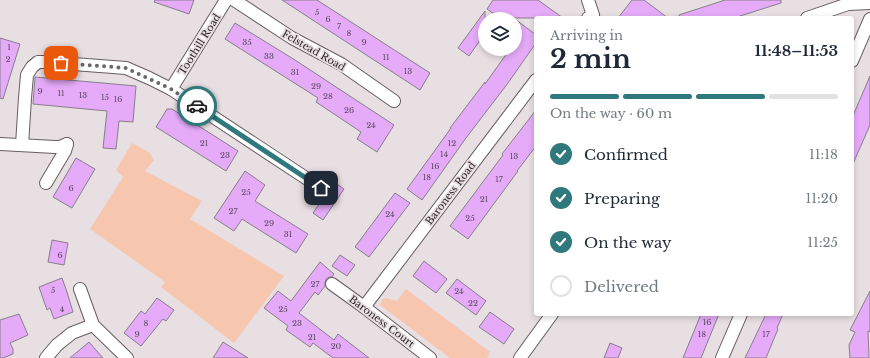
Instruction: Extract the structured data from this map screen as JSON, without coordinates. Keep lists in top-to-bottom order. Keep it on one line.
{"streets":{"street":["Toothill Road","Felstead Road","Baroness Road","Baroness Court"]},"crossings":[["Baroness Road","Baroness Court"]],"house_numbers":["5","6","7","8","35","9","1","33","11","2","13","31","29","9","11","13","28","15","16","26","24","21","12","14","23","13","16","18","17","6","25","21","27","24","25","29","31","6","27","5","24","22","4","25","16","8","23","9","18","17","21","20"],"page":{"heading":["2 min","Arriving in","11:48–11:53"],"bar":"On the way · 60 m","list":[["Confirmed","11:18"],["Preparing","11:20"],["On the way","11:25"],"Delivered"]}}
